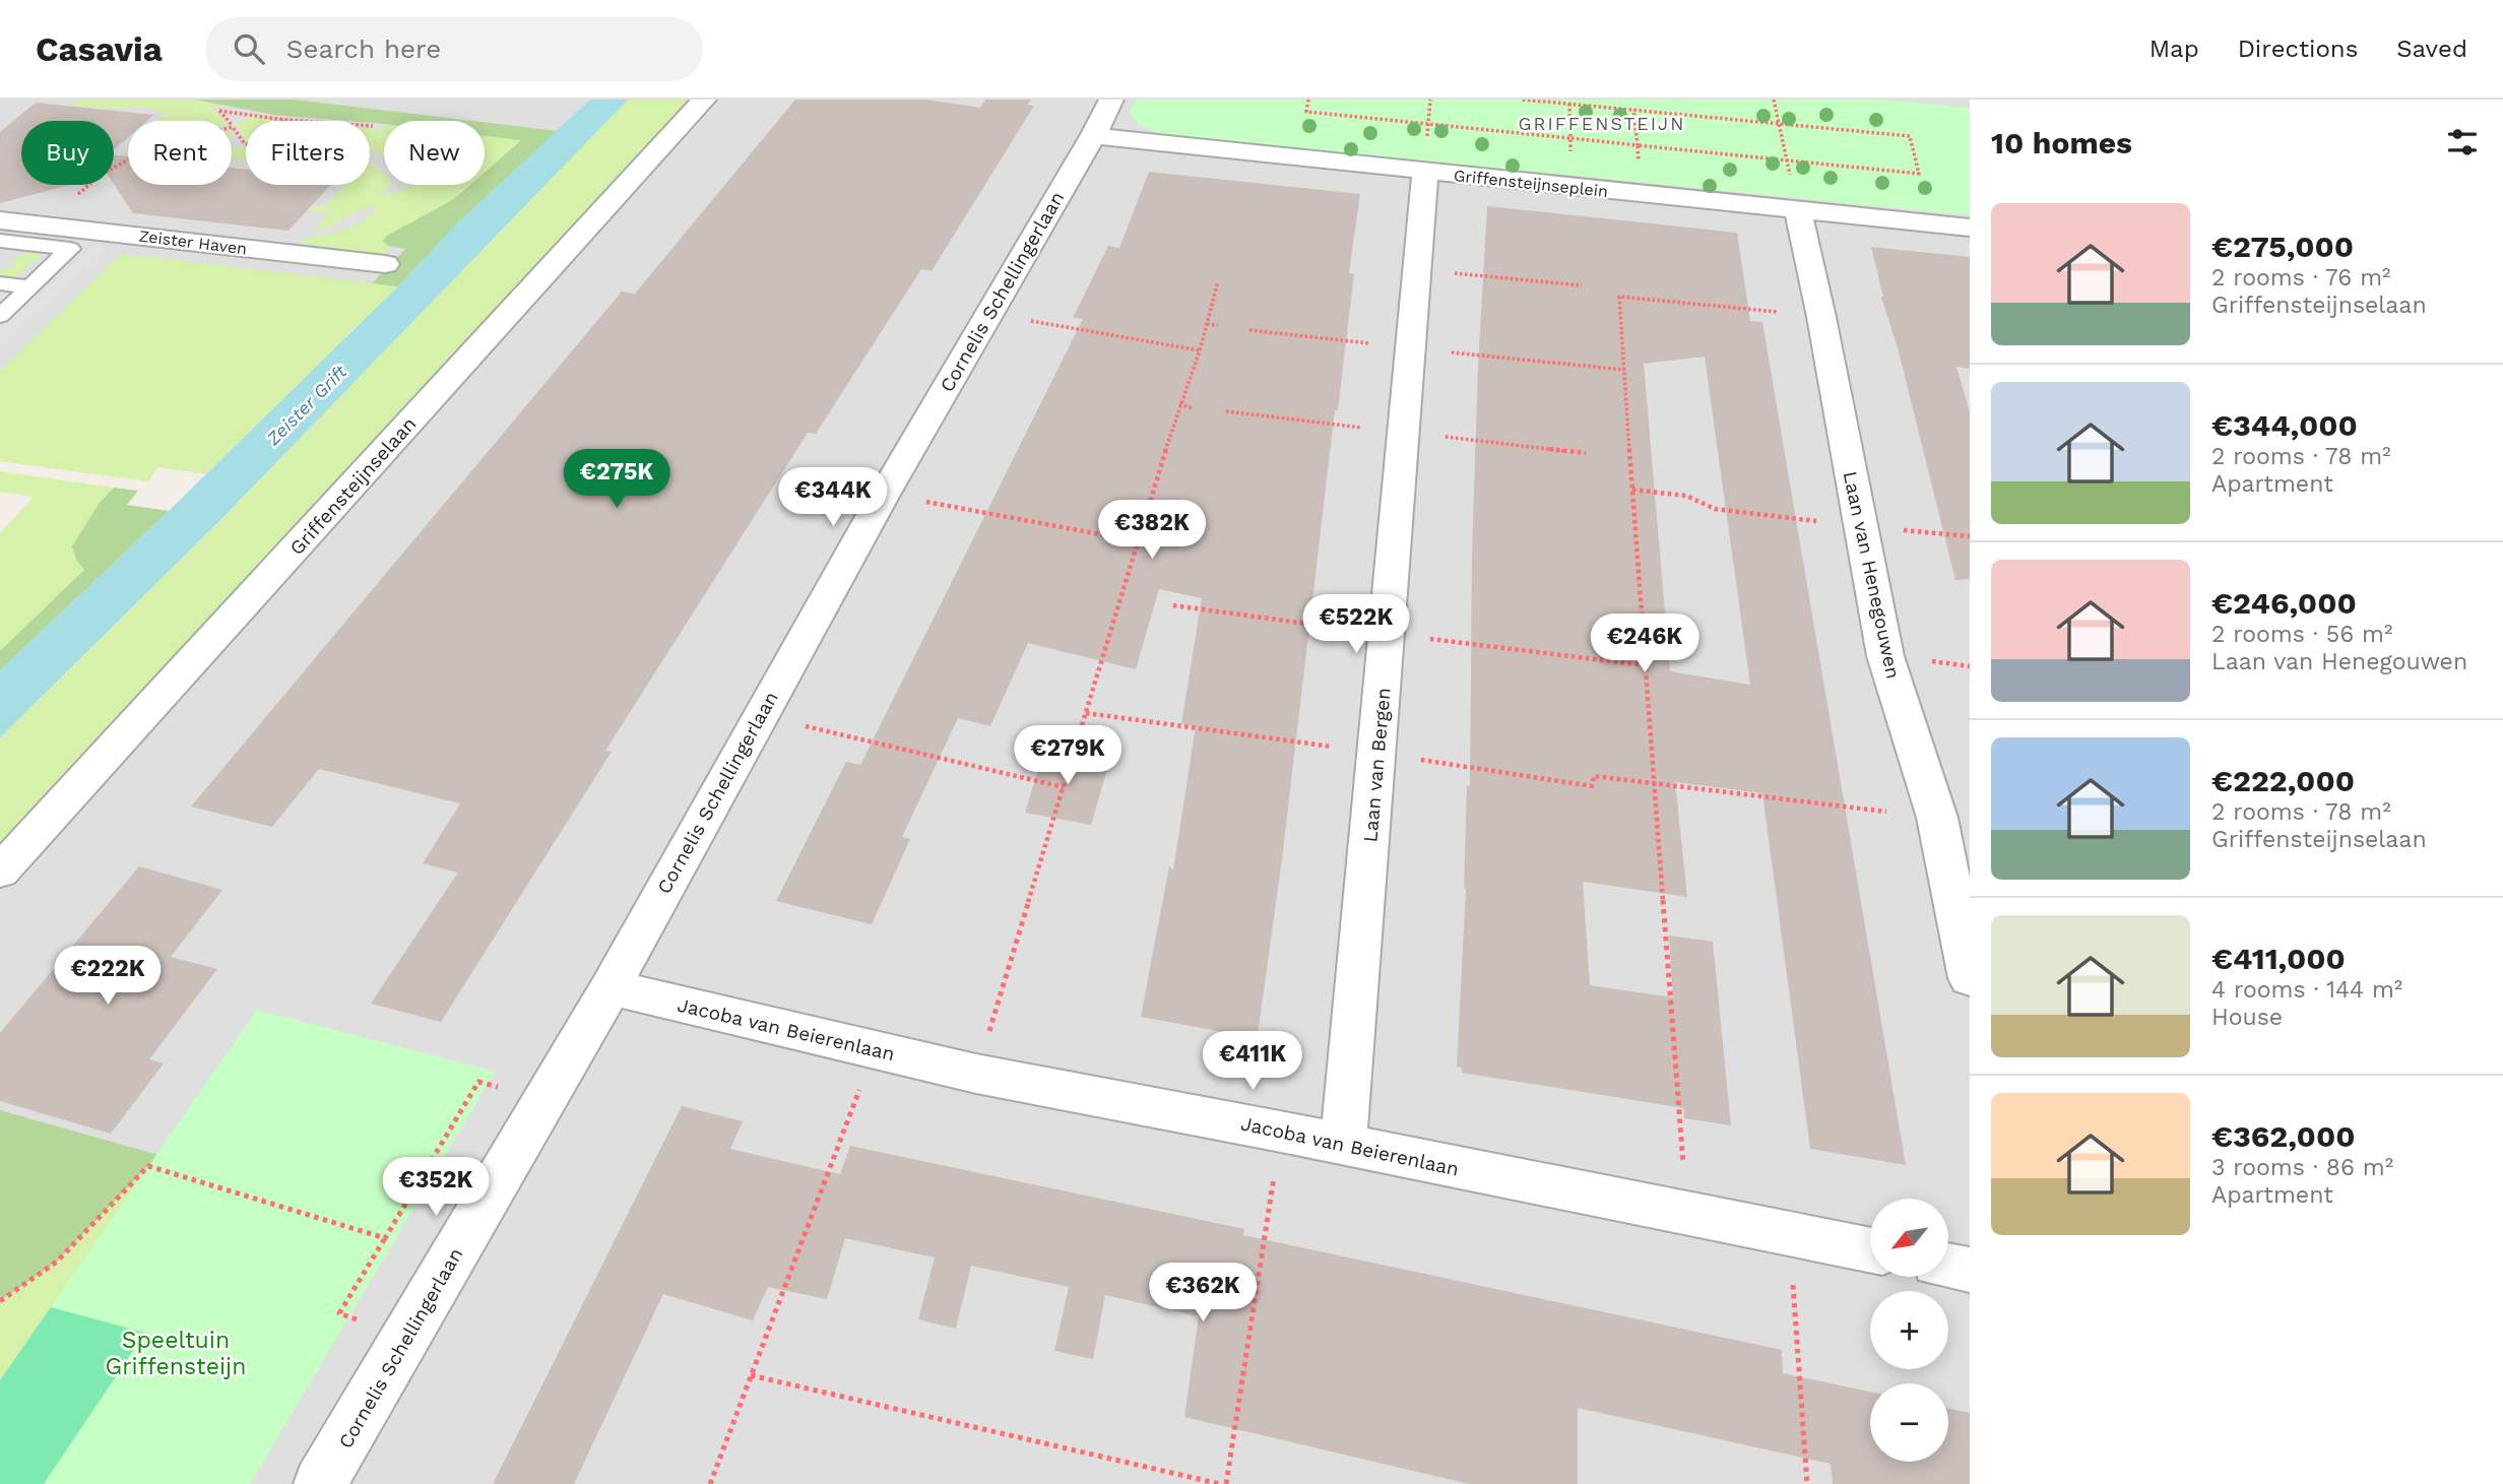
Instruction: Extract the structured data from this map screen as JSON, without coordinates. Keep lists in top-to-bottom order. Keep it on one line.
{"streets":{"street":["Griffensteijnseplein","Zeister Haven","Cornelis Schellingerlaan","Griffensteijnselaan","Laan van Henegouwen","Laan van Bergen","Jacoba van Beierenlaan"]},"crossings":[["Griffensteijnseplein","Cornelis Schellingerlaan"],["Griffensteijnseplein","Laan van Henegouwen"],["Griffensteijnseplein","Laan van Bergen"],["Cornelis Schellingerlaan","Jacoba van Beierenlaan"],["Laan van Bergen","Jacoba van Beierenlaan"]],"districts":["GRIFFENSTEIJN"],"water":["Zeister Grift"],"parks":["Speeltuin Griffensteijn"],"north":"bottom left","page":{"header":"Casavia","search":"Search here","nav":["Map","Directions","Saved"],"heading":"10 homes","chip":["Buy","Rent","Filters","New"],"list":[{"name":"€275,000","note":"2 rooms · 76 m² · Griffensteijnselaan"},{"name":"€344,000","note":"2 rooms · 78 m² · Apartment"},{"name":"€246,000","note":"2 rooms · 56 m² · Laan van Henegouwen"},{"name":"€222,000","note":"2 rooms · 78 m² · Griffensteijnselaan"},{"name":"€411,000","note":"4 rooms · 144 m² · House"},{"name":"€362,000","note":"3 rooms · 86 m² · Apartment"}],"price":["€275K","€344K","€382K","€522K","€246K","€279K","€222K","€411K","€352K","€362K"],"map_buttons":["+","−"]}}
